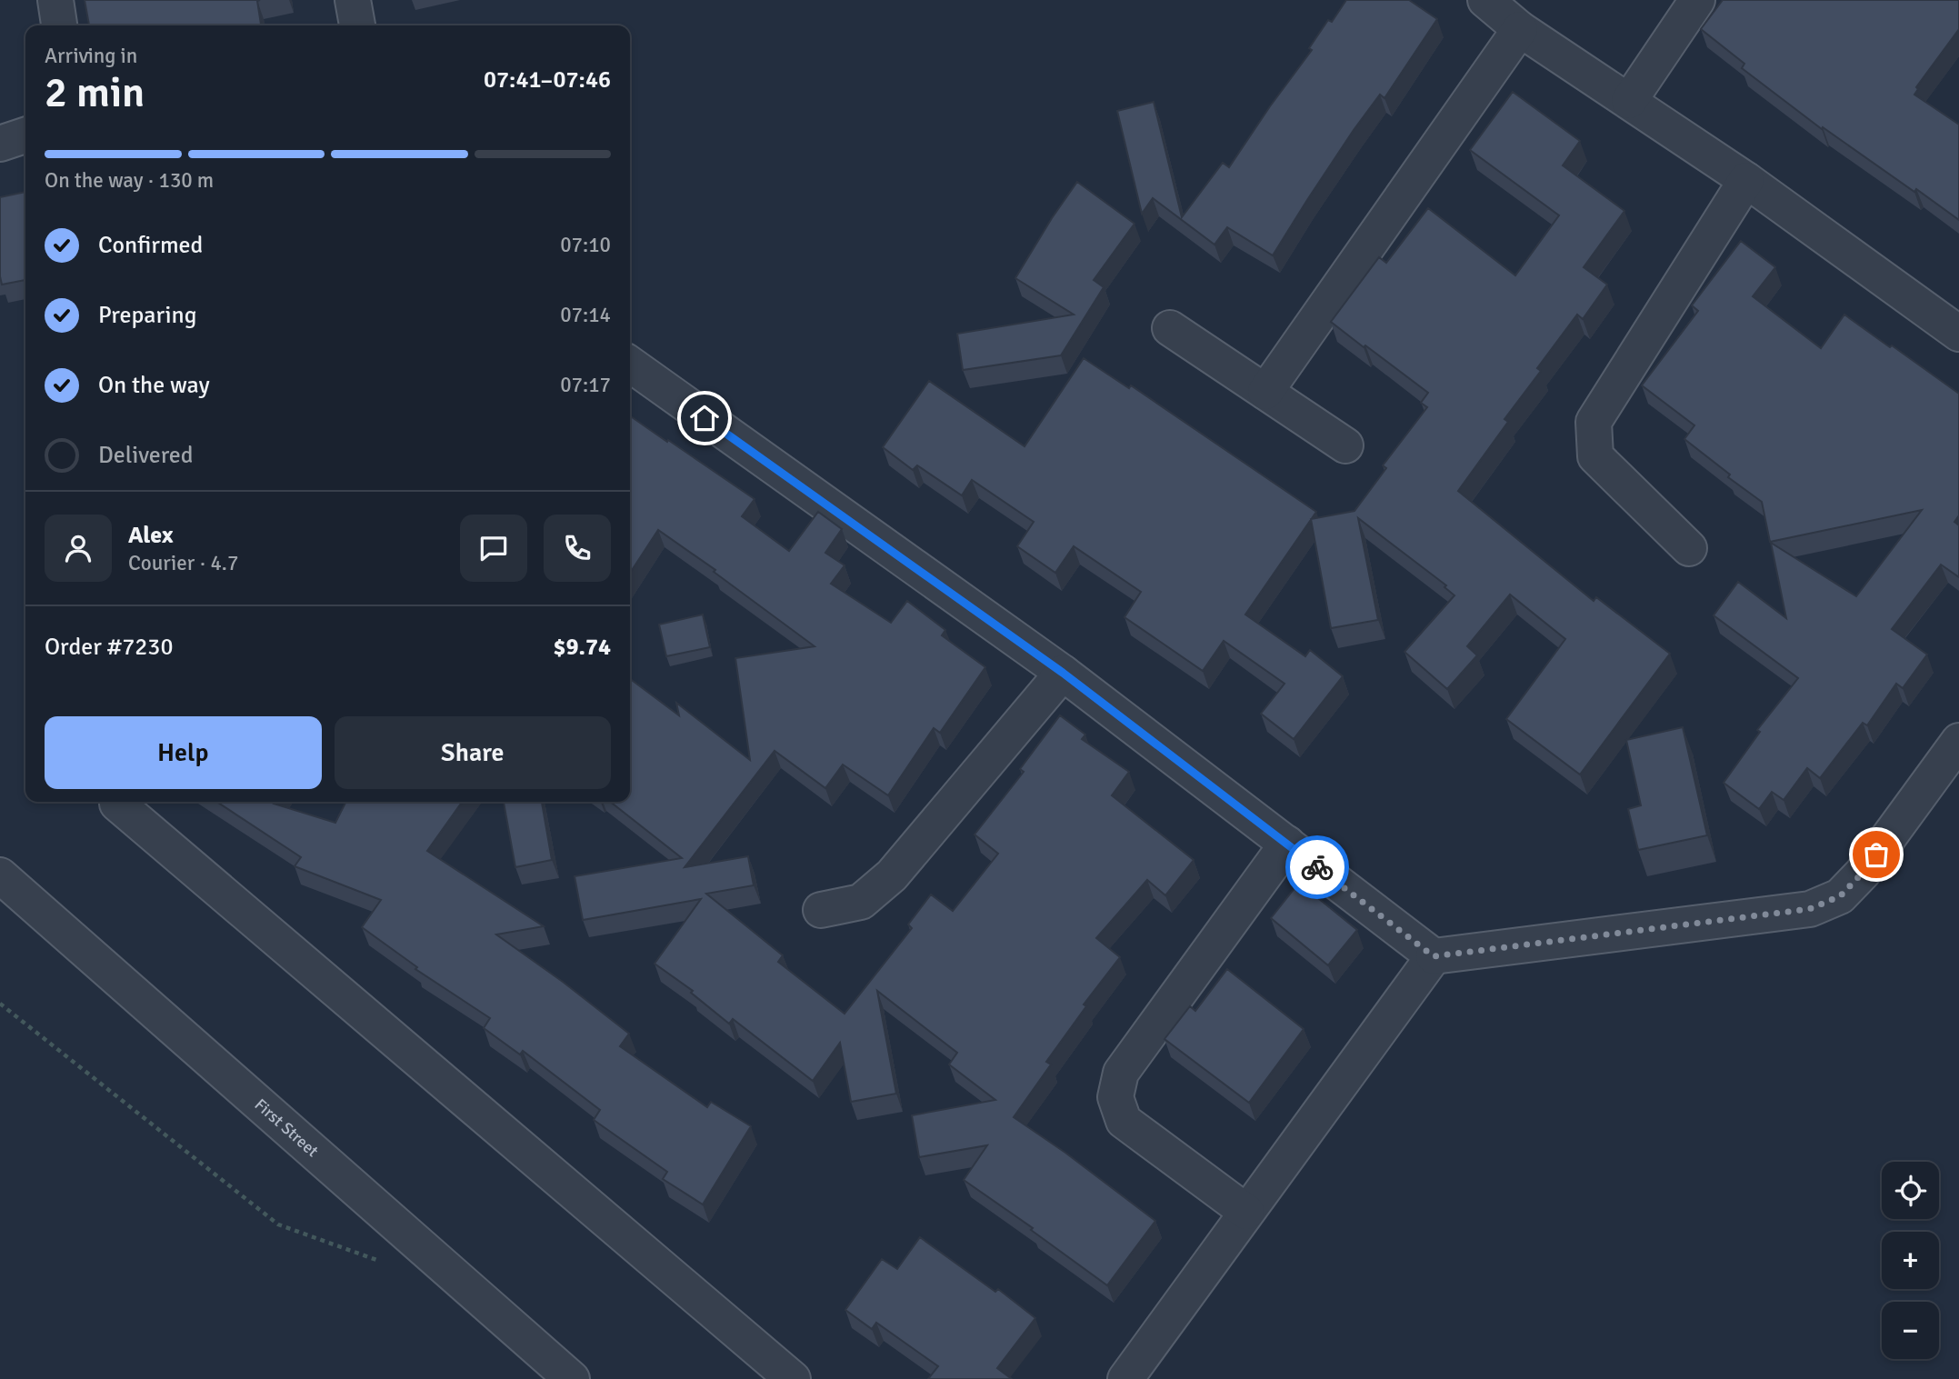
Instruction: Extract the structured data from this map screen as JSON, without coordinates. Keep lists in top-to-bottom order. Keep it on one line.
{"streets":{"street":["First Street"]},"page":{"heading":["2 min","Arriving in","07:41–07:46"],"panel":["Alex","Courier · 4.7","Order #7230","$9.74"],"bar":"On the way · 130 m","list":[["Confirmed","07:10"],["Preparing","07:14"],["On the way","07:17"],"Delivered"],"buttons":["Help","Share"],"map_buttons":["+","−"]}}
